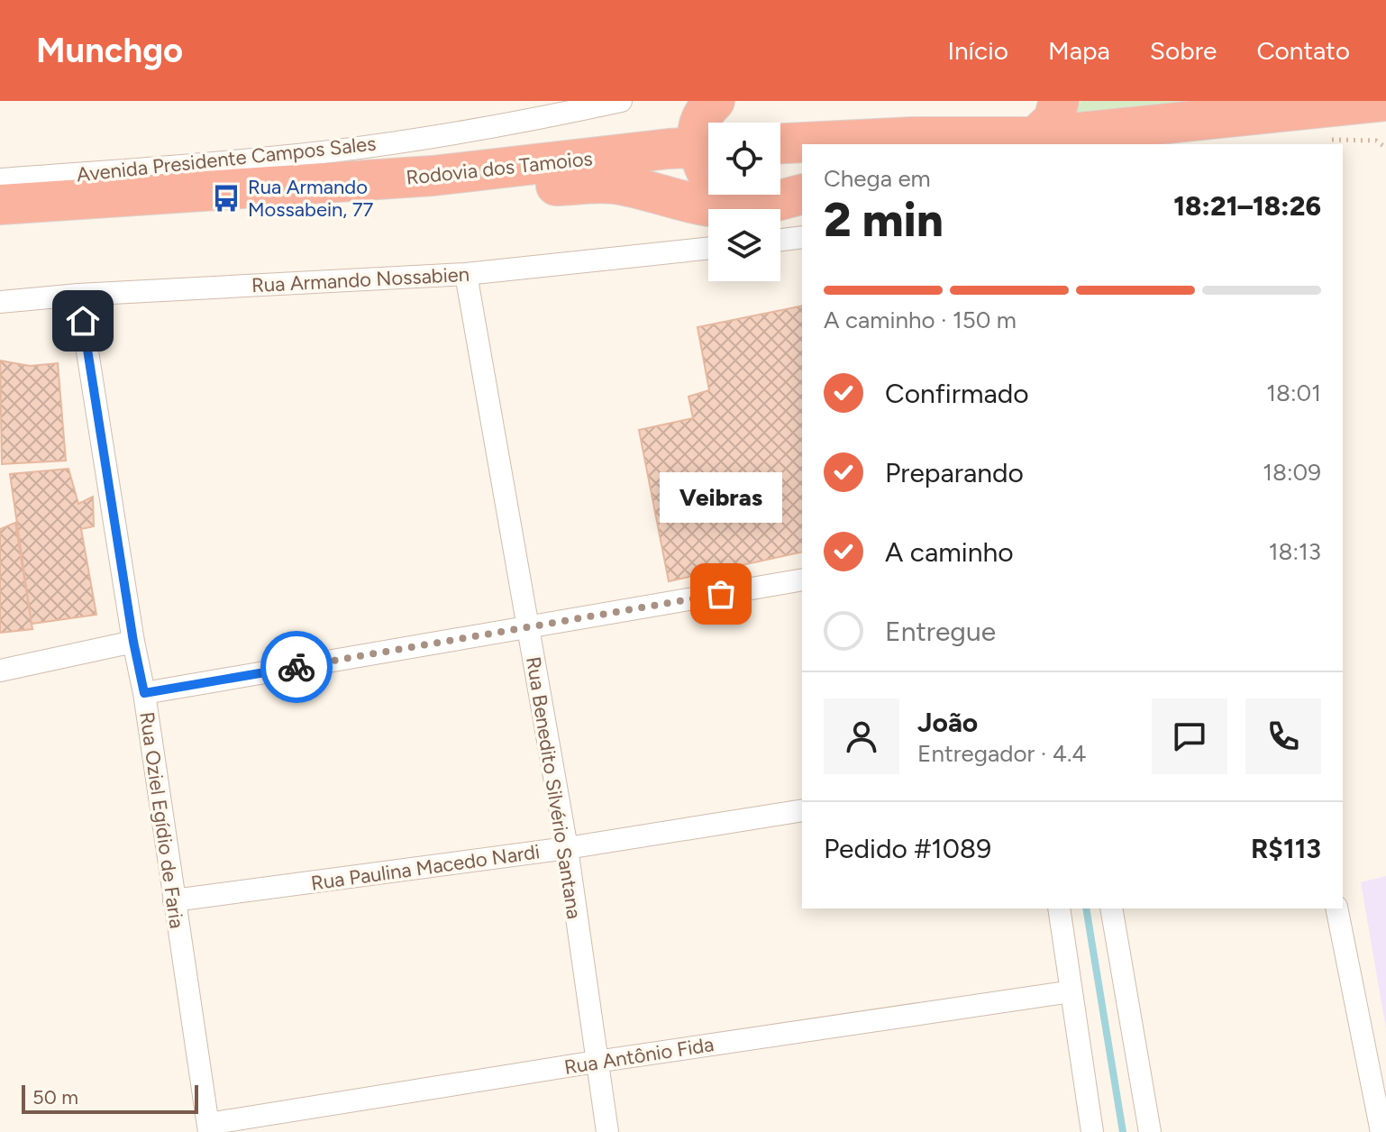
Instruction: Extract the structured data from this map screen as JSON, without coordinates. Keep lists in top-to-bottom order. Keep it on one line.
{"streets":{"highway":["Rodovia dos Tamoios"],"street":["Avenida Presidente Campos Sales","Rua Armando Nossabien","Rua Benedito Silvério Santana","Rua Oziel Egídio de Faria","Rua Paulina Macedo Nardi","Rua Antônio Fida"]},"crossings":[["Rua Armando Nossabien","Rua Benedito Silvério Santana"],["Rua Armando Nossabien","Rua Oziel Egídio de Faria"],["Rua Benedito Silvério Santana","Rua Paulina Macedo Nardi"],["Rua Benedito Silvério Santana","Rua Antônio Fida"],["Rua Oziel Egídio de Faria","Rua Paulina Macedo Nardi"],["Rua Oziel Egídio de Faria","Rua Antônio Fida"]],"places":{"bus stop":["Rua Armando Mossabein, 77"],"other":["Veibras"]},"scale_bar":"50 m","page":{"header":"Munchgo","nav":["Início","Mapa","Sobre","Contato"],"heading":["2 min","Chega em","18:21–18:26"],"panel":["João","Entregador · 4.4","Pedido #1089","R$113"],"bar":"A caminho · 150 m","list":[["Confirmado","18:01"],["Preparando","18:09"],["A caminho","18:13"],"Entregue"],"bubble":"Veibras","scale":"50 m"}}
